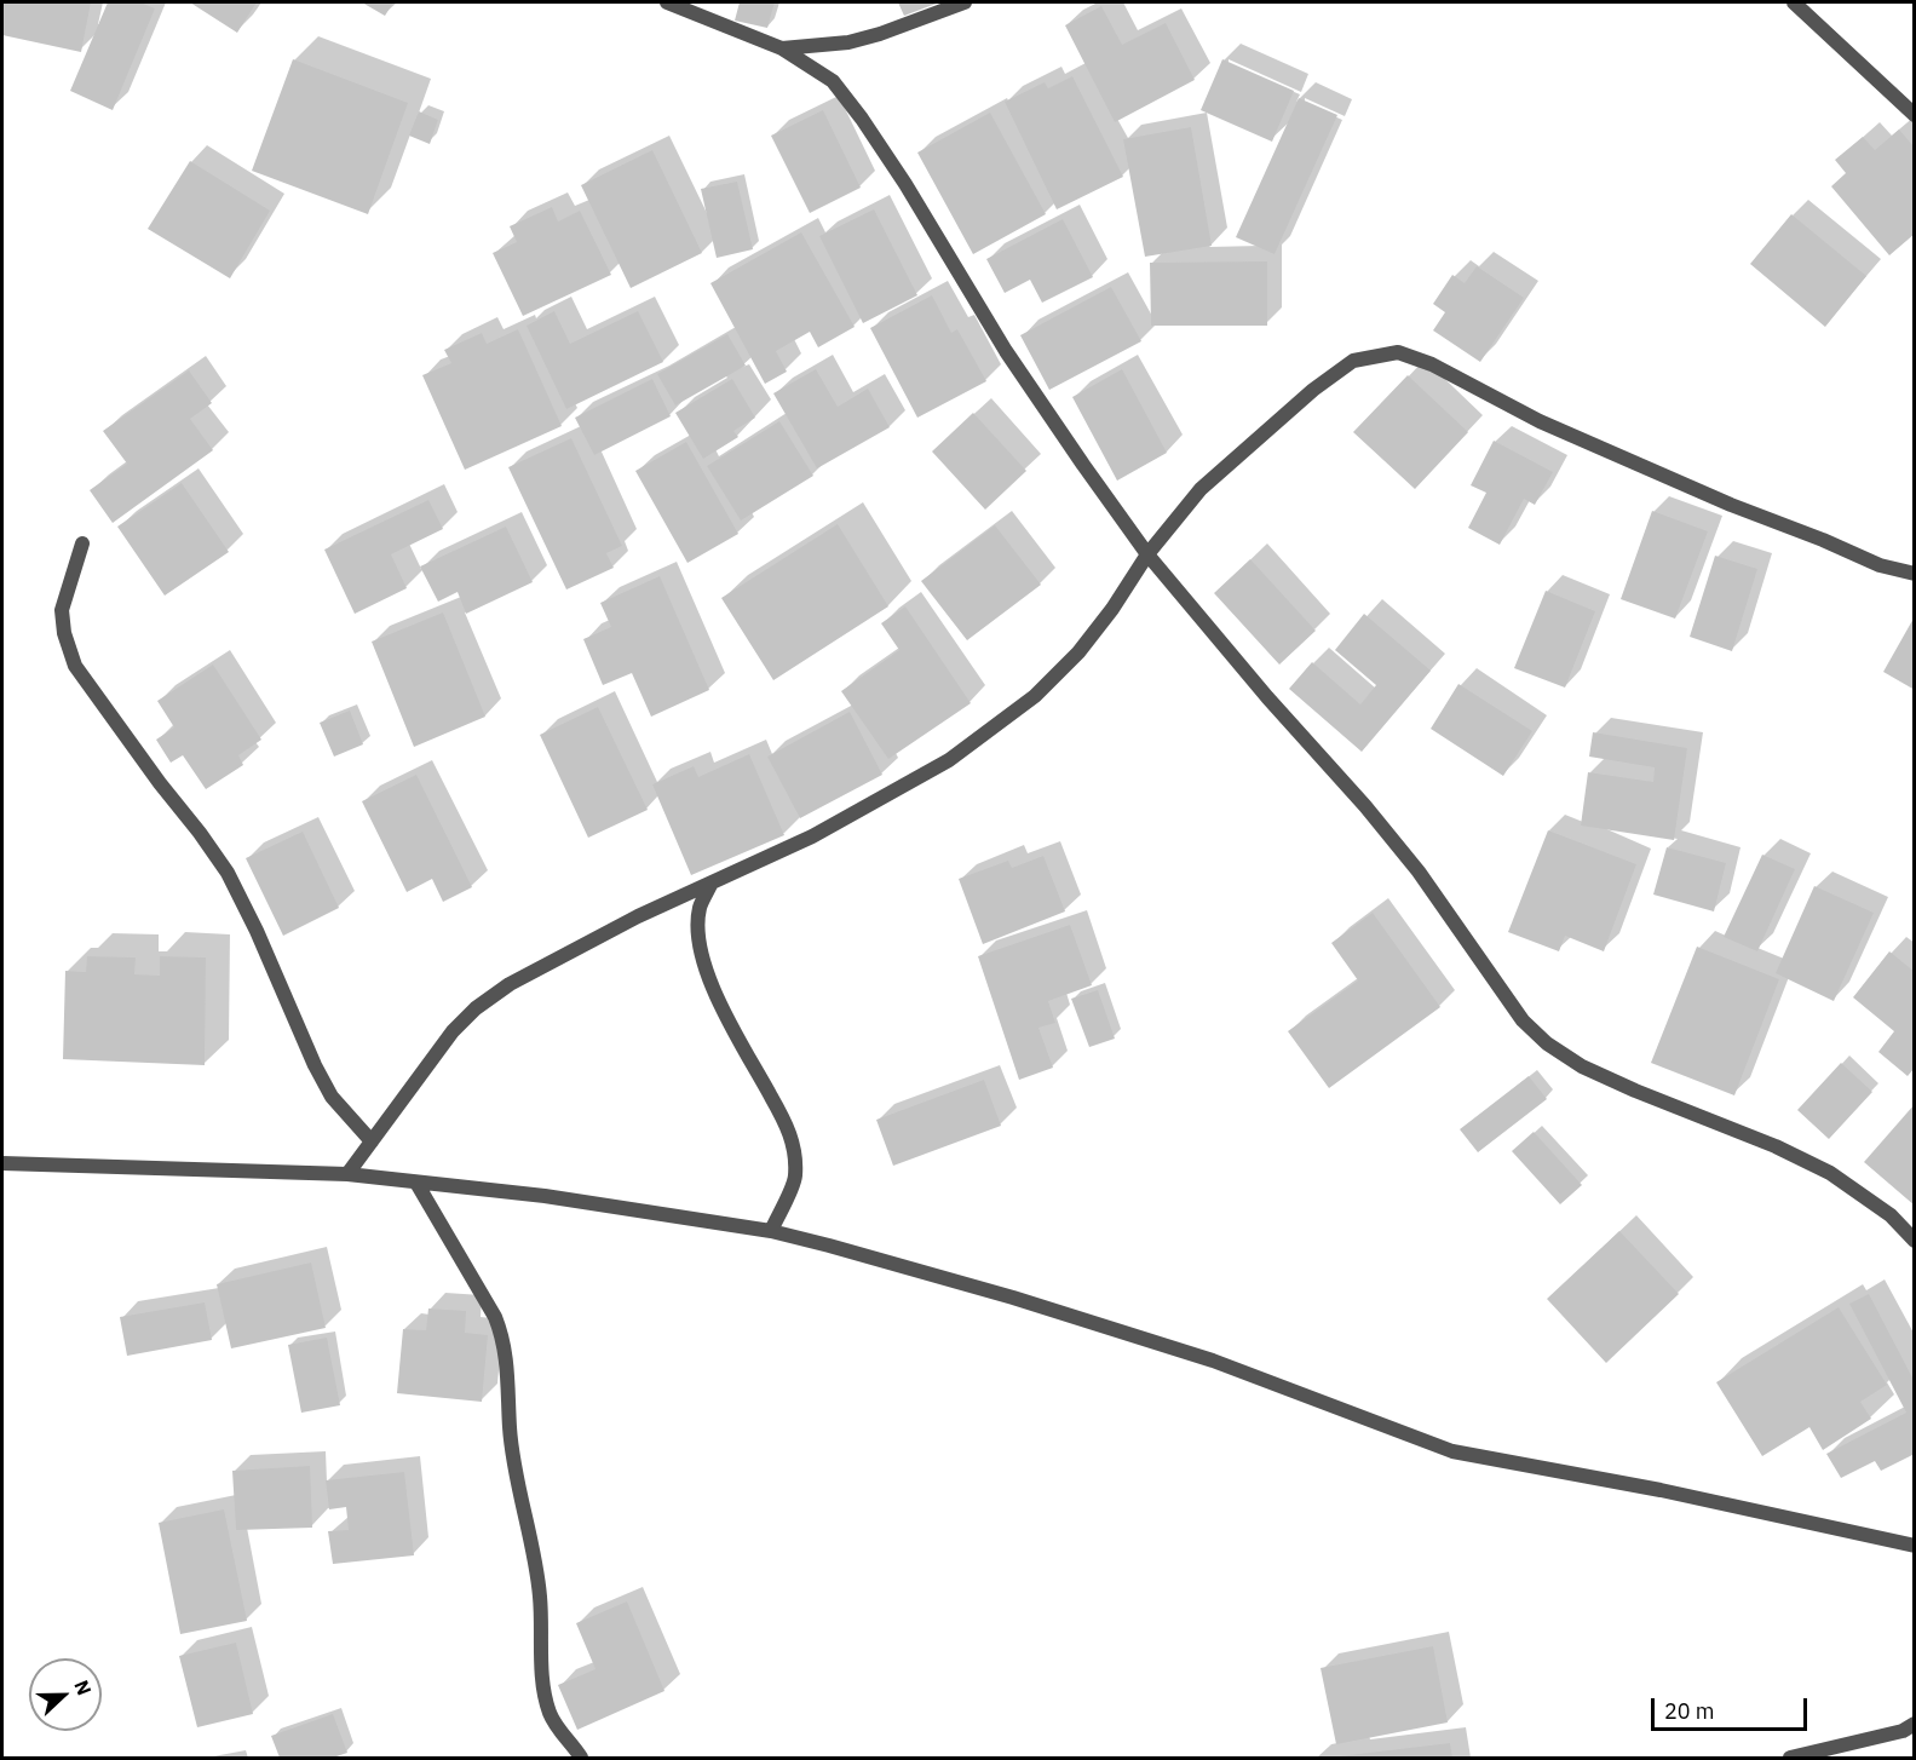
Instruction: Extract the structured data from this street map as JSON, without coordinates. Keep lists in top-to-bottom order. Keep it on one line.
{"scale_bar":"20 m","north":"right"}
